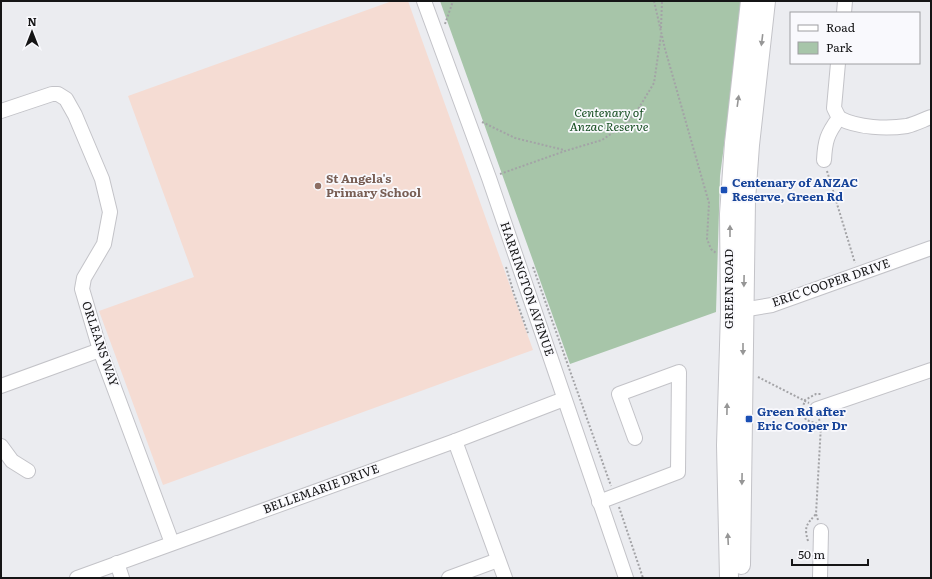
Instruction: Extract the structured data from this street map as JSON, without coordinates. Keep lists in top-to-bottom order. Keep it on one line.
{"streets":{"main road":["GREEN ROAD"],"street":["ERIC COOPER DRIVE","HARRINGTON AVENUE","ORLEANS WAY","BELLEMARIE DRIVE"]},"crossings":[["ERIC COOPER DRIVE","GREEN ROAD"],["HARRINGTON AVENUE","BELLEMARIE DRIVE"],["ORLEANS WAY","BELLEMARIE DRIVE"]],"parks":["Centenary of Anzac Reserve"],"places":{"other":["St Angela's Primary School"],"transit":["Centenary of ANZAC Reserve, Green Rd","Green Rd after Eric Cooper Dr"]},"legend":["Road","Park"],"scale_bar":"50 m","north":"top"}
